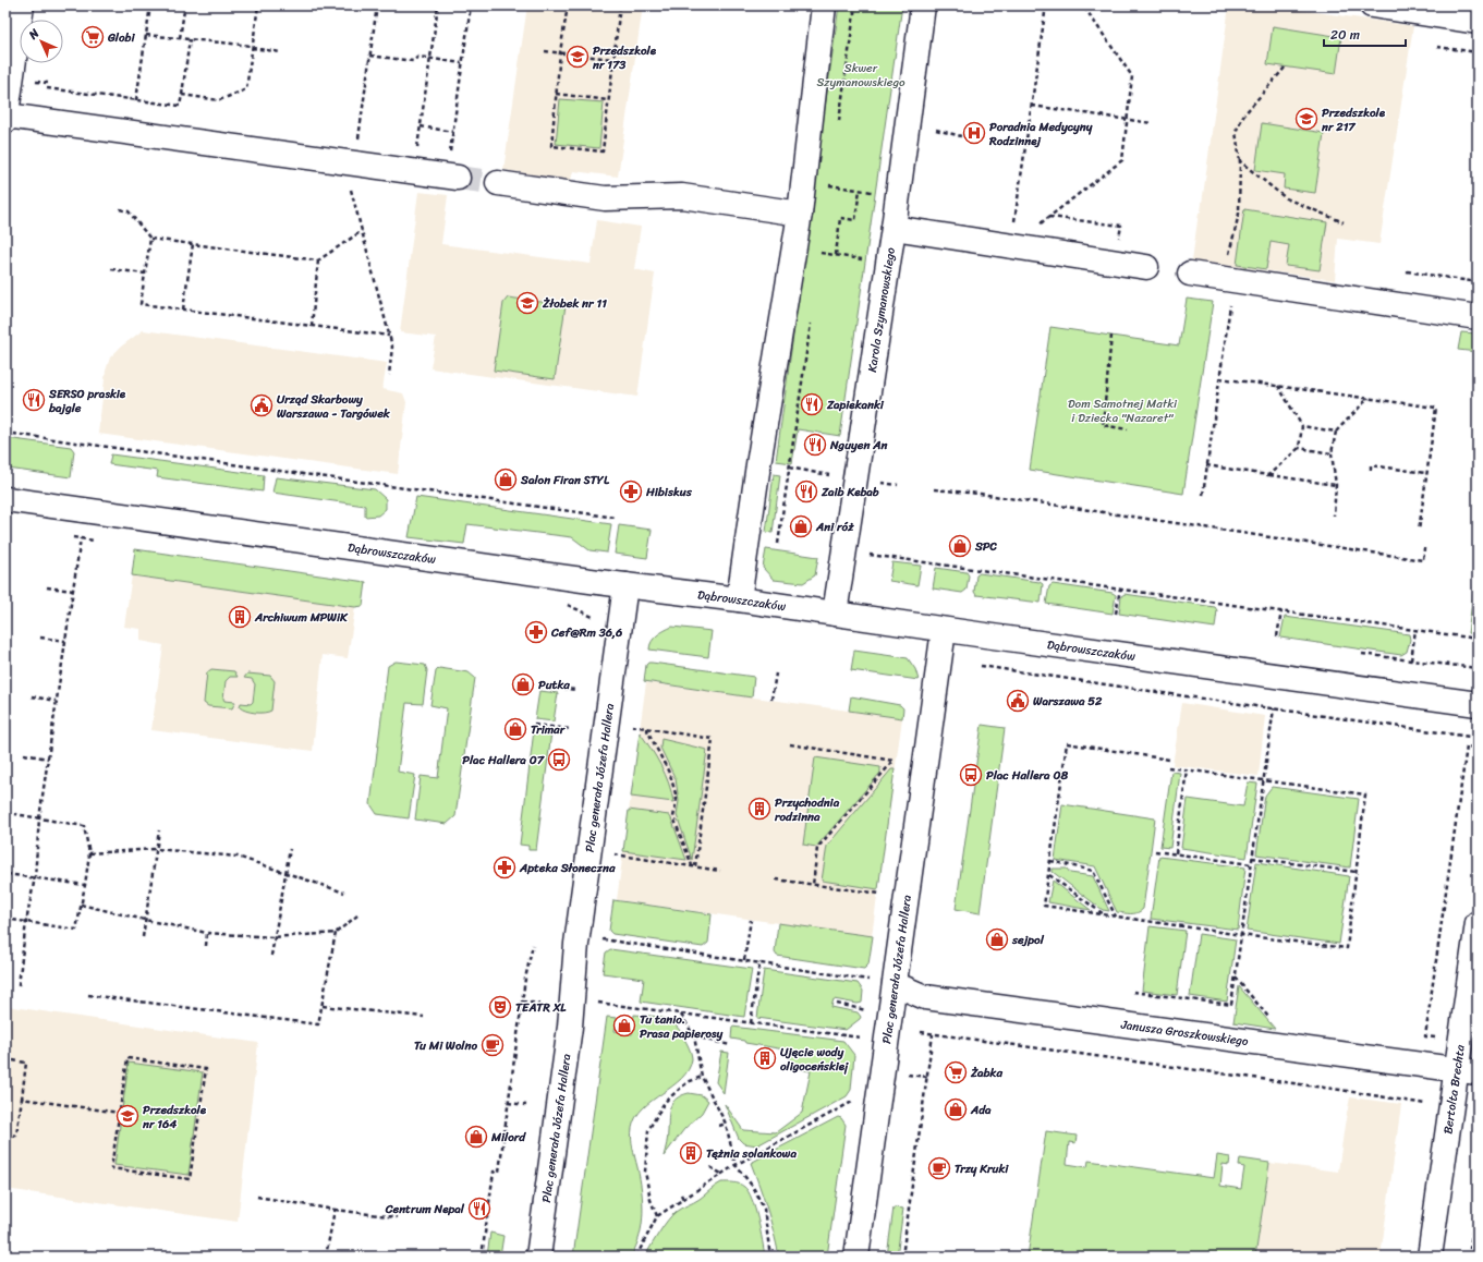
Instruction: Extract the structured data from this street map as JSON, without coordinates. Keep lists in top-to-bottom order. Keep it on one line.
{"streets":{"street":["Karola Szymanowskiego","Dąbrowszczaków","Plac generała Józefa Hallera","Janusza Groszkowskiego","Bertolta Brechta"]},"crossings":[["Karola Szymanowskiego","Dąbrowszczaków"],["Dąbrowszczaków","Plac generała Józefa Hallera"],["Plac generała Józefa Hallera","Janusza Groszkowskiego"],["Janusza Groszkowskiego","Bertolta Brechta"]],"parks":["Skwer Szymanowskiego","Dom Samotnej Matki i Dziecka \"Nazaret\""],"places":{"supermarket":["Globi","Żabka"],"school or university":["Przedszkole nr 173","Przedszkole nr 217","Żłobek nr 11","Przedszkole nr 164"],"hospital":["Poradnia Medycyny Rodzinnej"],"restaurant":["SERSO praskie bajgle","Zapiekanki","Nguyen An","Zaib Kebab","Centrum Nepal"],"public building":["Urząd Skarbowy Warszawa - Targówek","Warszawa 52"],"shop":["Salon Firan STYL","Ani róż","SPC","Putka","Trimar","sejpol","Tu tanio. Prasa papierosy","Ada","Milord"],"pharmacy":["Hibiskus","Cef@Rm 36,6","Apteka Słoneczna"],"building":["Archiwum MPWiK","Przychodnia rodzinna","Ujęcie wody oligoceńskiej","Tężnia solankowa"],"bus stop":["Plac Hallera 07","Plac Hallera 08"],"theatre":["TEATR XL"],"cafe":["Tu Mi Wolno","Trzy Kruki"]},"scale_bar":"20 m","north":"top left"}
